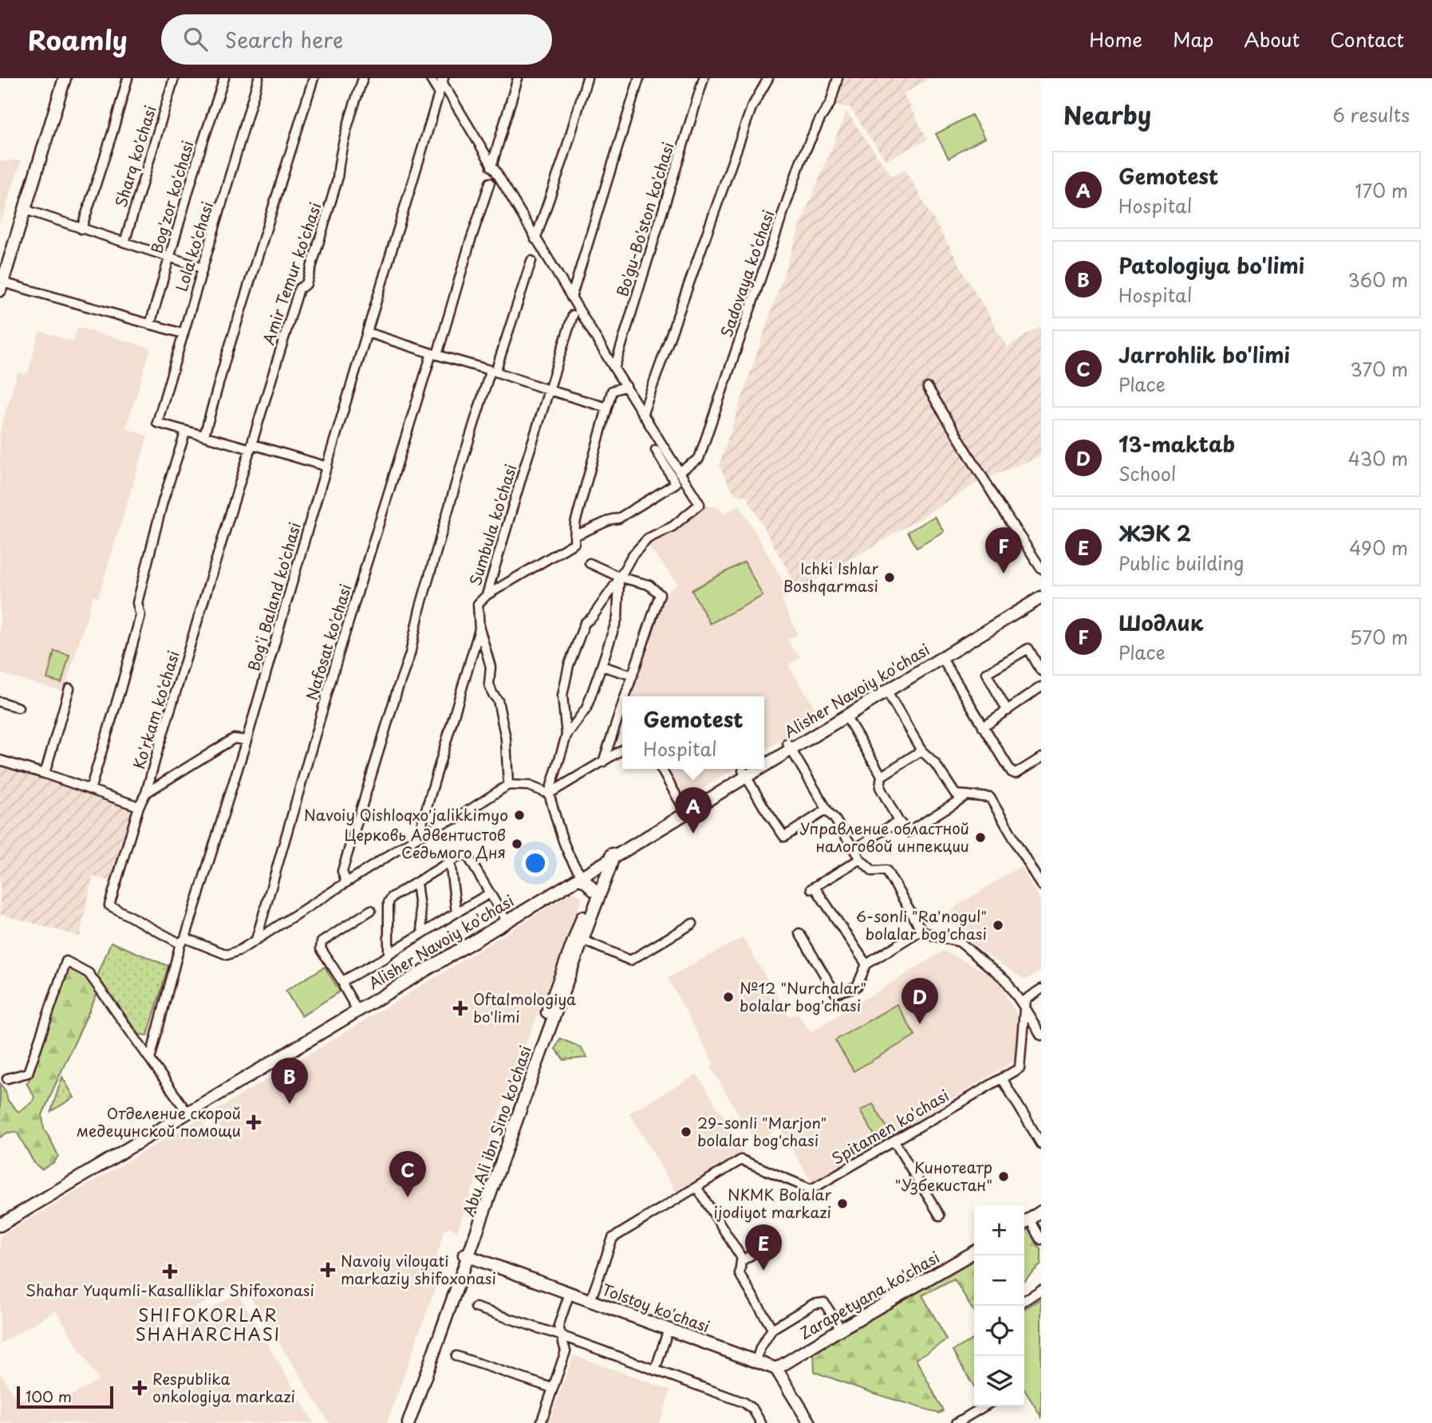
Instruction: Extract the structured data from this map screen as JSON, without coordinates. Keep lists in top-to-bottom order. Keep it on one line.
{"streets":{"main road":["Alisher Navoiy ko'chasi","Abu Ali ibn Sino ko'chasi","Zarapetyana ko'chasi","Tolstoy ko'chasi"],"street":["Sharq ko'chasi","Bog'zor ko'chasi","Bo'gu-Bo'ston ko'chasi","Lola ko'chasi","Amir Temur ko'chasi","Sadovaya ko'chasi","Sumbula ko'chasi","Bog'i Baland ko'chasi","Nafosat ko'chasi","Ko'rkam ko'chasi","Spitamen ko'chasi"]},"crossings":[["Amir Temur ko'chasi","Ko'rkam ko'chasi"],["Bog'i Baland ko'chasi","Ko'rkam ko'chasi"],["Alisher Navoiy ko'chasi","Abu Ali ibn Sino ko'chasi"],["Spitamen ko'chasi","Tolstoy ko'chasi"],["Abu Ali ibn Sino ko'chasi","Tolstoy ko'chasi"],["Zarapetyana ko'chasi","Tolstoy ko'chasi"]],"districts":["SHIFOKORLAR SHAHARCHASI"],"places":{"other":["Ichki Ishlar Boshqarmasi","Navoiy Qishloqxo'jalikkimyo","Управление областной налоговой инпекции","Церковь Адвентистов Седьмого Дня","6-sonli \"Ra'nogul\" bolalar bog'chasi","№12 \"Nurchalar\" bolalar bog'chasi","29-sonli \"Marjon\" bolalar bog'chasi","Кинотеатр \"Узбекистан\"","NKMK Bolalar ijodiyot markazi"],"health":["Oftalmologiya bo'limi","Отделение скорой медецинской помощи","Navoiy viloyati markaziy shifoxonasi","Shahar Yuqumli-Kasalliklar Shifoxonasi","Respublika onkologiya markazi"]},"scale_bar":"100 m","page":{"header":"Roamly","search":"Search here","nav":["Home","Map","About","Contact"],"heading":["Nearby","6 results"],"list":[{"mark":"A","name":"Gemotest","note":"Hospital","value":"170 m"},{"mark":"B","name":"Patologiya bo'limi","note":"Hospital","value":"360 m"},{"mark":"C","name":"Jarrohlik bo'limi","note":"Place","value":"370 m"},{"mark":"D","name":"13-maktab","note":"School","value":"430 m"},{"mark":"E","name":"ЖЭК 2","note":"Public building","value":"490 m"},{"mark":"F","name":"Шодлик","note":"Place","value":"570 m"}],"pins":["F","A","D","B","C","E"],"popup":["Gemotest","Hospital"],"map_buttons":["+","−"],"scale":"100 m"}}
